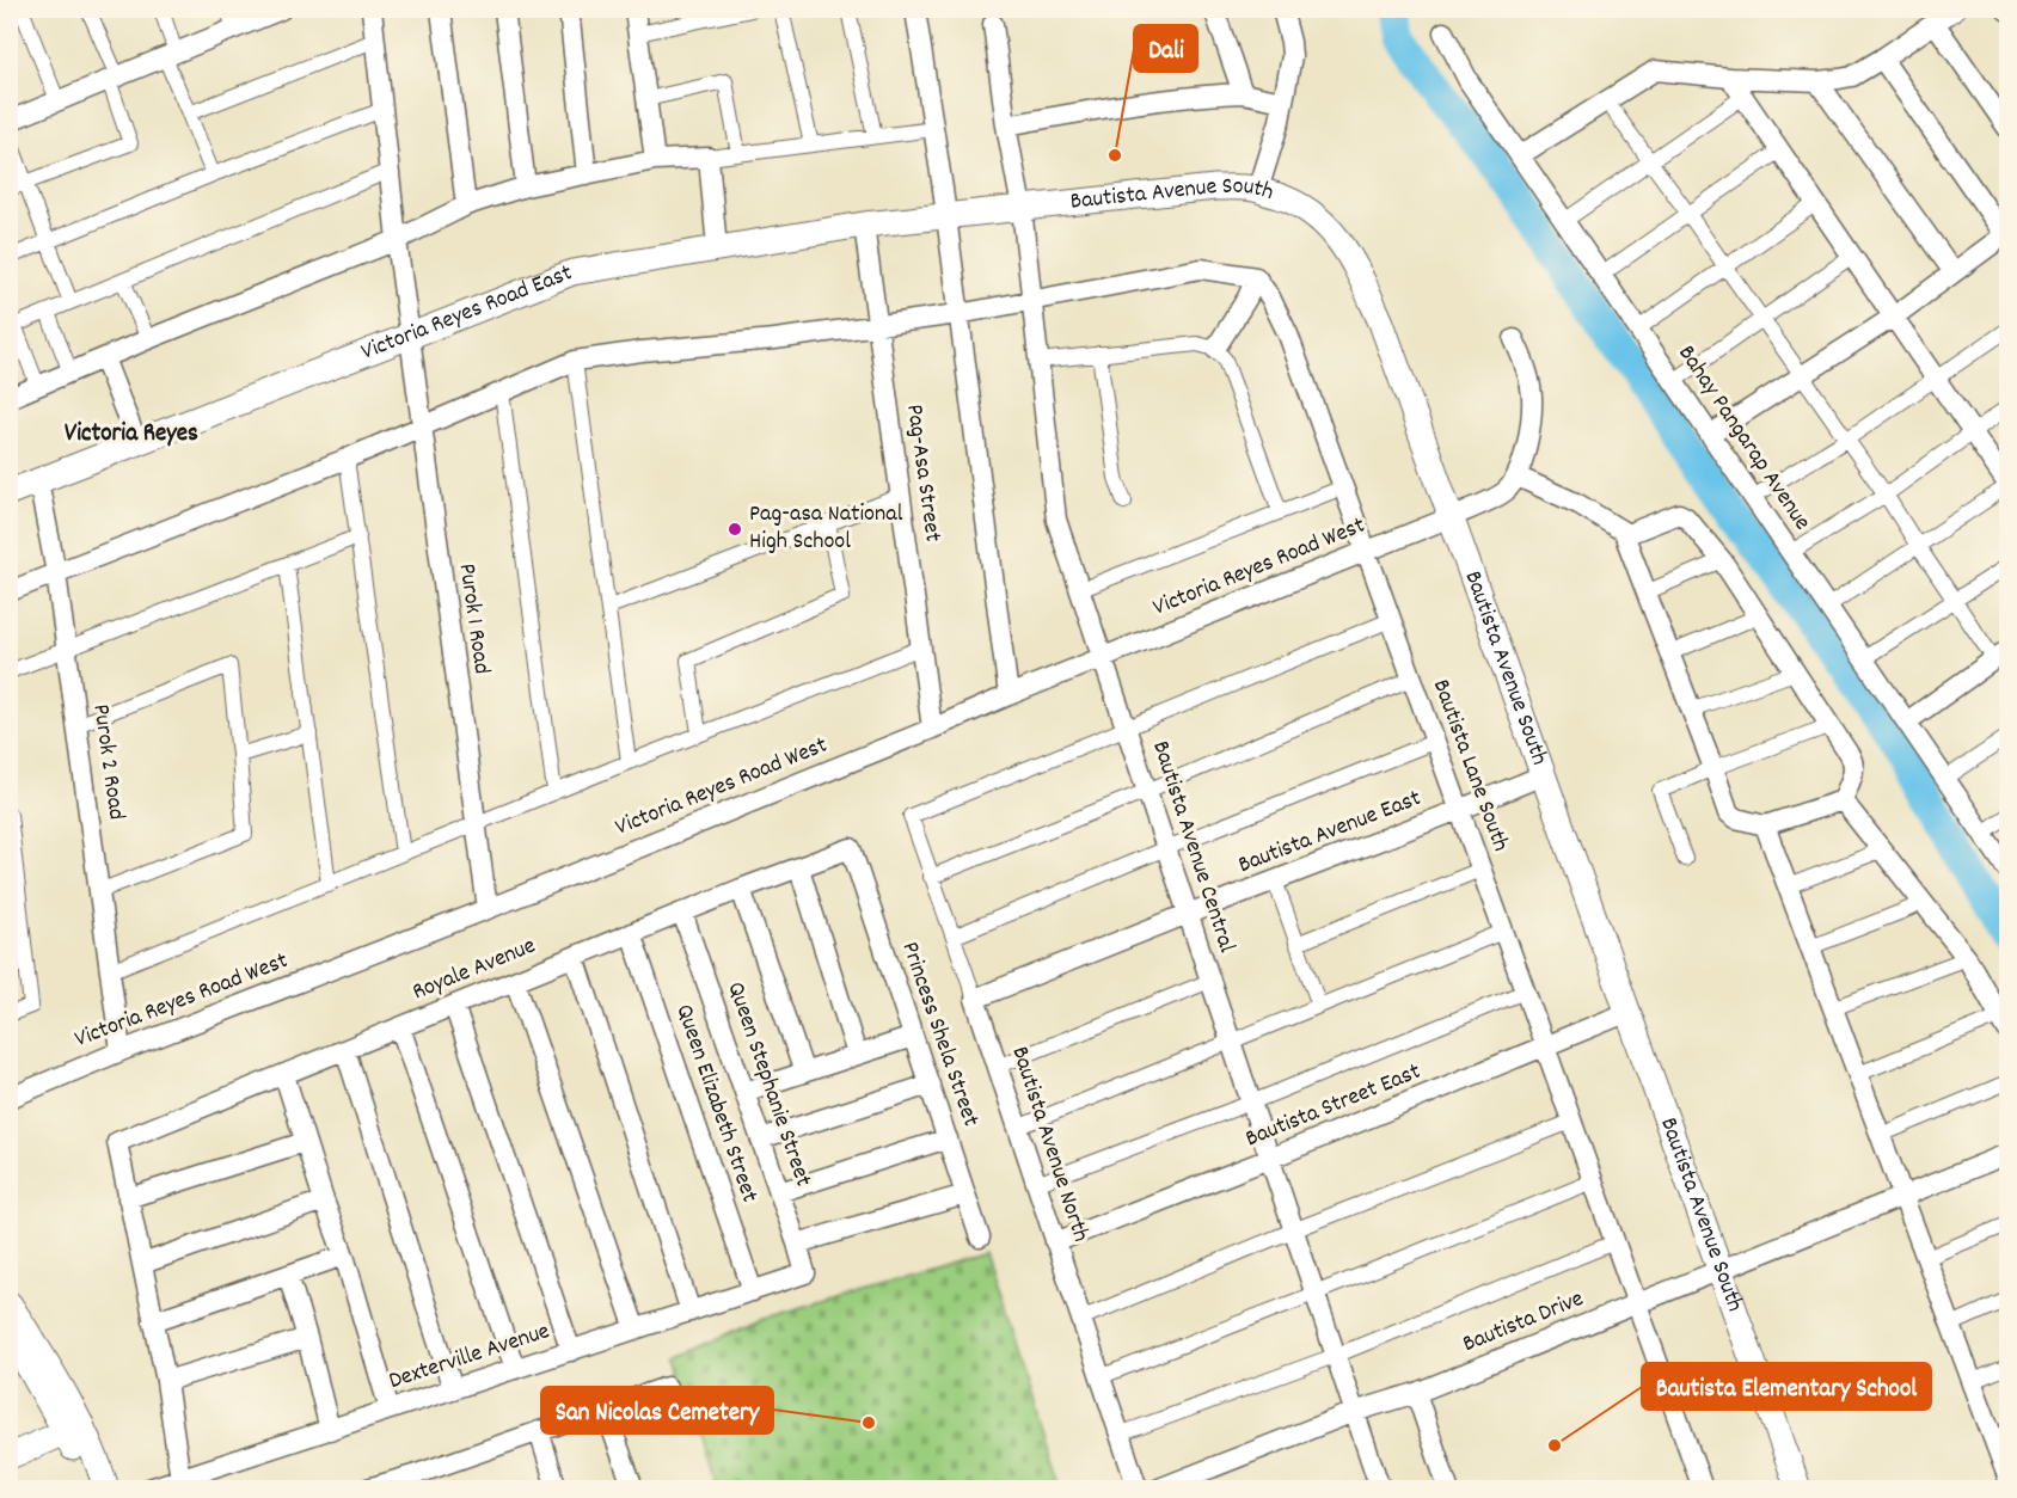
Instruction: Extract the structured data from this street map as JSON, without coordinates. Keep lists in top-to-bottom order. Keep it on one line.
{"streets":{"street":["Bautista Avenue South","Victoria Reyes Road East","Bahay Pangarap Avenue","Pag-Asa Street","Victoria Reyes Road West","Purok 1 Road","Purok 2 Road","Bautista Lane South","Bautista Avenue East","Bautista Avenue Central","Royale Avenue","Princess Shela Street","Queen Stephanie Street","Queen Elizabeth Street","Bautista Street East","Bautista Avenue North","Bautista Drive","Dexterville Avenue"]},"crossings":[["Bautista Avenue South","Victoria Reyes Road East"],["Bautista Avenue South","Victoria Reyes Road West"],["Bautista Avenue South","Bautista Avenue East"],["Bautista Avenue South","Bautista Avenue Central"],["Bautista Avenue South","Bautista Street East"],["Bautista Avenue South","Bautista Drive"],["Victoria Reyes Road East","Pag-Asa Street"],["Victoria Reyes Road East","Purok 1 Road"],["Victoria Reyes Road East","Purok 2 Road"],["Pag-Asa Street","Victoria Reyes Road West"],["Victoria Reyes Road West","Purok 1 Road"],["Victoria Reyes Road West","Purok 2 Road"],["Victoria Reyes Road West","Bautista Lane South"],["Victoria Reyes Road West","Bautista Avenue Central"],["Bautista Lane South","Bautista Avenue East"],["Bautista Lane South","Bautista Street East"],["Bautista Lane South","Bautista Drive"],["Bautista Avenue East","Bautista Avenue Central"],["Bautista Avenue East","Bautista Avenue North"],["Bautista Avenue Central","Bautista Street East"],["Bautista Avenue Central","Bautista Avenue North"],["Bautista Avenue Central","Bautista Drive"],["Royale Avenue","Princess Shela Street"],["Royale Avenue","Queen Stephanie Street"],["Royale Avenue","Queen Elizabeth Street"],["Queen Stephanie Street","Dexterville Avenue"],["Queen Elizabeth Street","Dexterville Avenue"],["Bautista Street East","Bautista Avenue North"]],"districts":["Victoria Reyes"],"places":["Dali","Pag-asa National High School","San Nicolas Cemetery","Bautista Elementary School"]}
